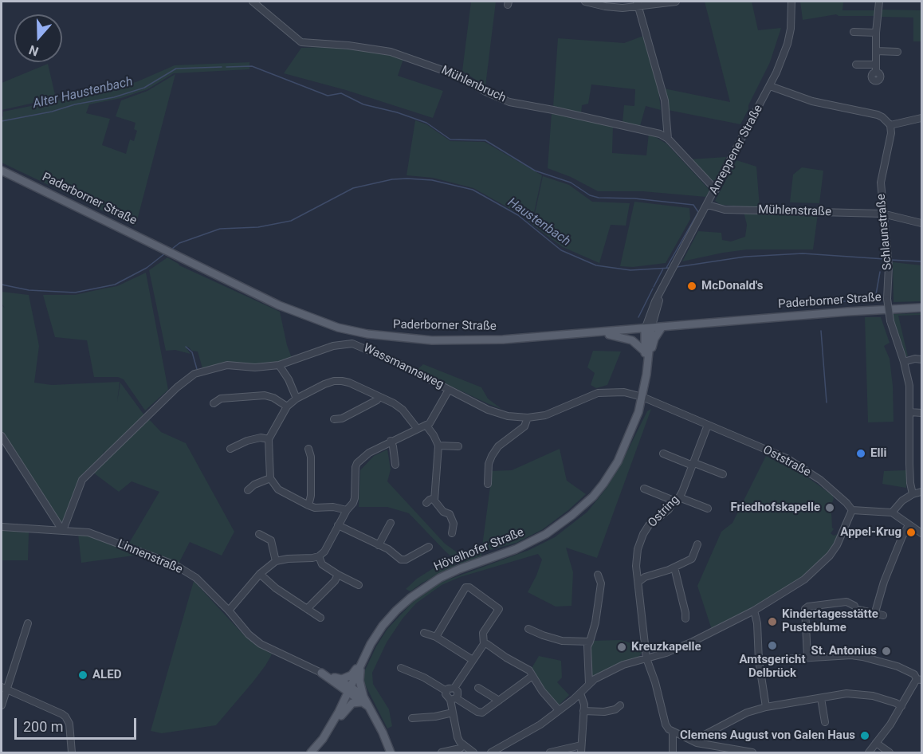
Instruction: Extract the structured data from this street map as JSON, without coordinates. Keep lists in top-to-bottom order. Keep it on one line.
{"streets":{"main road":["Paderborner Straße","Hövelhofer Straße"],"street":["Mühlenbruch","Anreppener Straße","Mühlenstraße","Schlaunstraße","Wassmannsweg","Oststraße","Ostring","Linnenstraße"]},"crossings":[["Mühlenbruch","Anreppener Straße"],["Anreppener Straße","Paderborner Straße"],["Anreppener Straße","Mühlenstraße"],["Anreppener Straße","Hövelhofer Straße"],["Paderborner Straße","Hövelhofer Straße"],["Mühlenstraße","Schlaunstraße"],["Wassmannsweg","Oststraße"],["Wassmannsweg","Hövelhofer Straße"],["Wassmannsweg","Linnenstraße"],["Oststraße","Ostring"],["Oststraße","Hövelhofer Straße"]],"water":["Alter Haustenbach","Haustenbach"],"places":["McDonald's","Elli","Friedhofskapelle","Appel-Krug","Kindertagesstätte Pusteblume","Amtsgericht Delbrück","Kreuzkapelle","St. Antonius","ALED","Clemens August von Galen Haus"],"scale_bar":"200 m","north":"bottom"}
